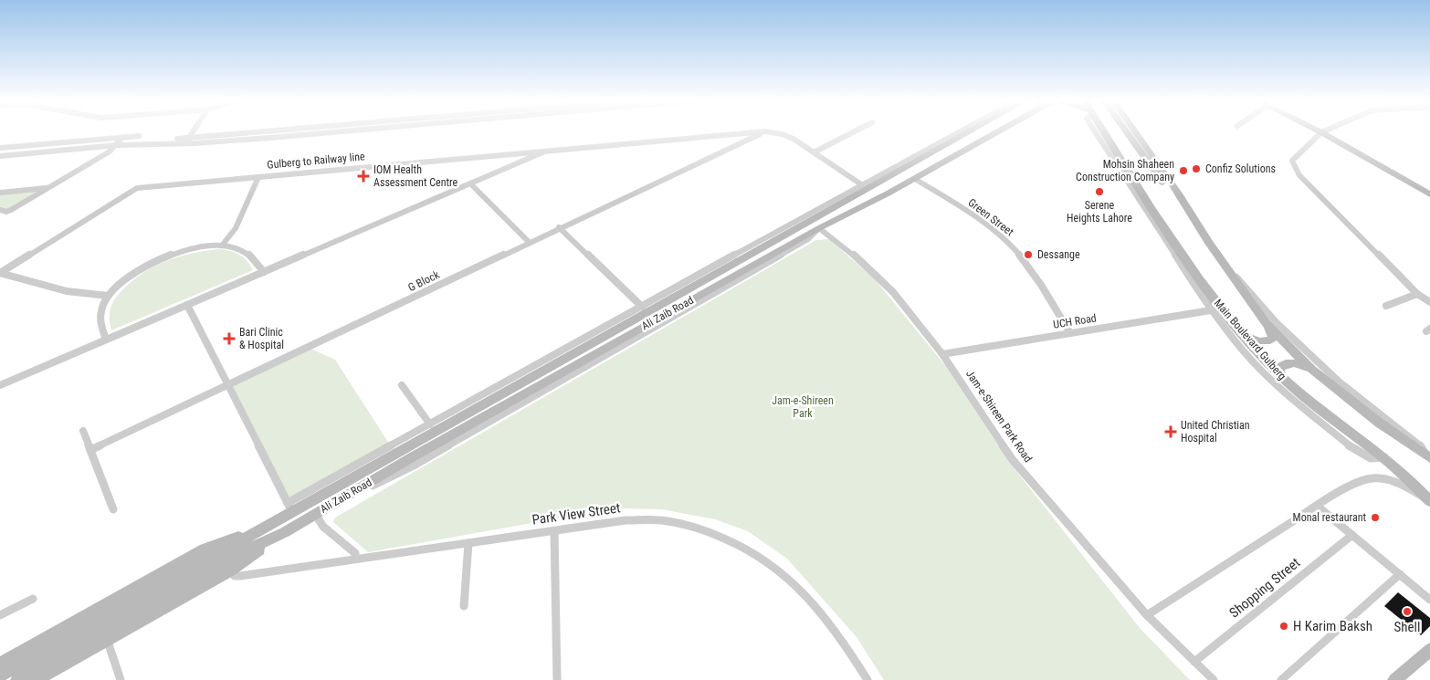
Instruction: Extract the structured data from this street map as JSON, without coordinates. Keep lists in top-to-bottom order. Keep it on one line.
{"streets":{"main road":["Ali Zaib Road","Main Boulevard Gulberg"],"street":["Gulberg to Railway line","Green Street","G Block","UCH Road","Jam-e-Shireen Park Road","Park View Street","Shopping Street"]},"crossings":[["Green Street","Ali Zaib Road"],["Green Street","UCH Road"],["Ali Zaib Road","Jam-e-Shireen Park Road"],["Ali Zaib Road","Park View Street"],["UCH Road","Jam-e-Shireen Park Road"],["Jam-e-Shireen Park Road","Shopping Street"]],"parks":["Jam-e-Shireen Park"],"places":{"other":["Confiz Solutions","Mohsin Shaheen Construction Company","Serene Heights Lahore","Dessange","Monal restaurant","Shell","H Karim Baksh"],"health":["IOM Health Assessment Centre","Bari Clinic & Hospital","United Christian Hospital"]}}
